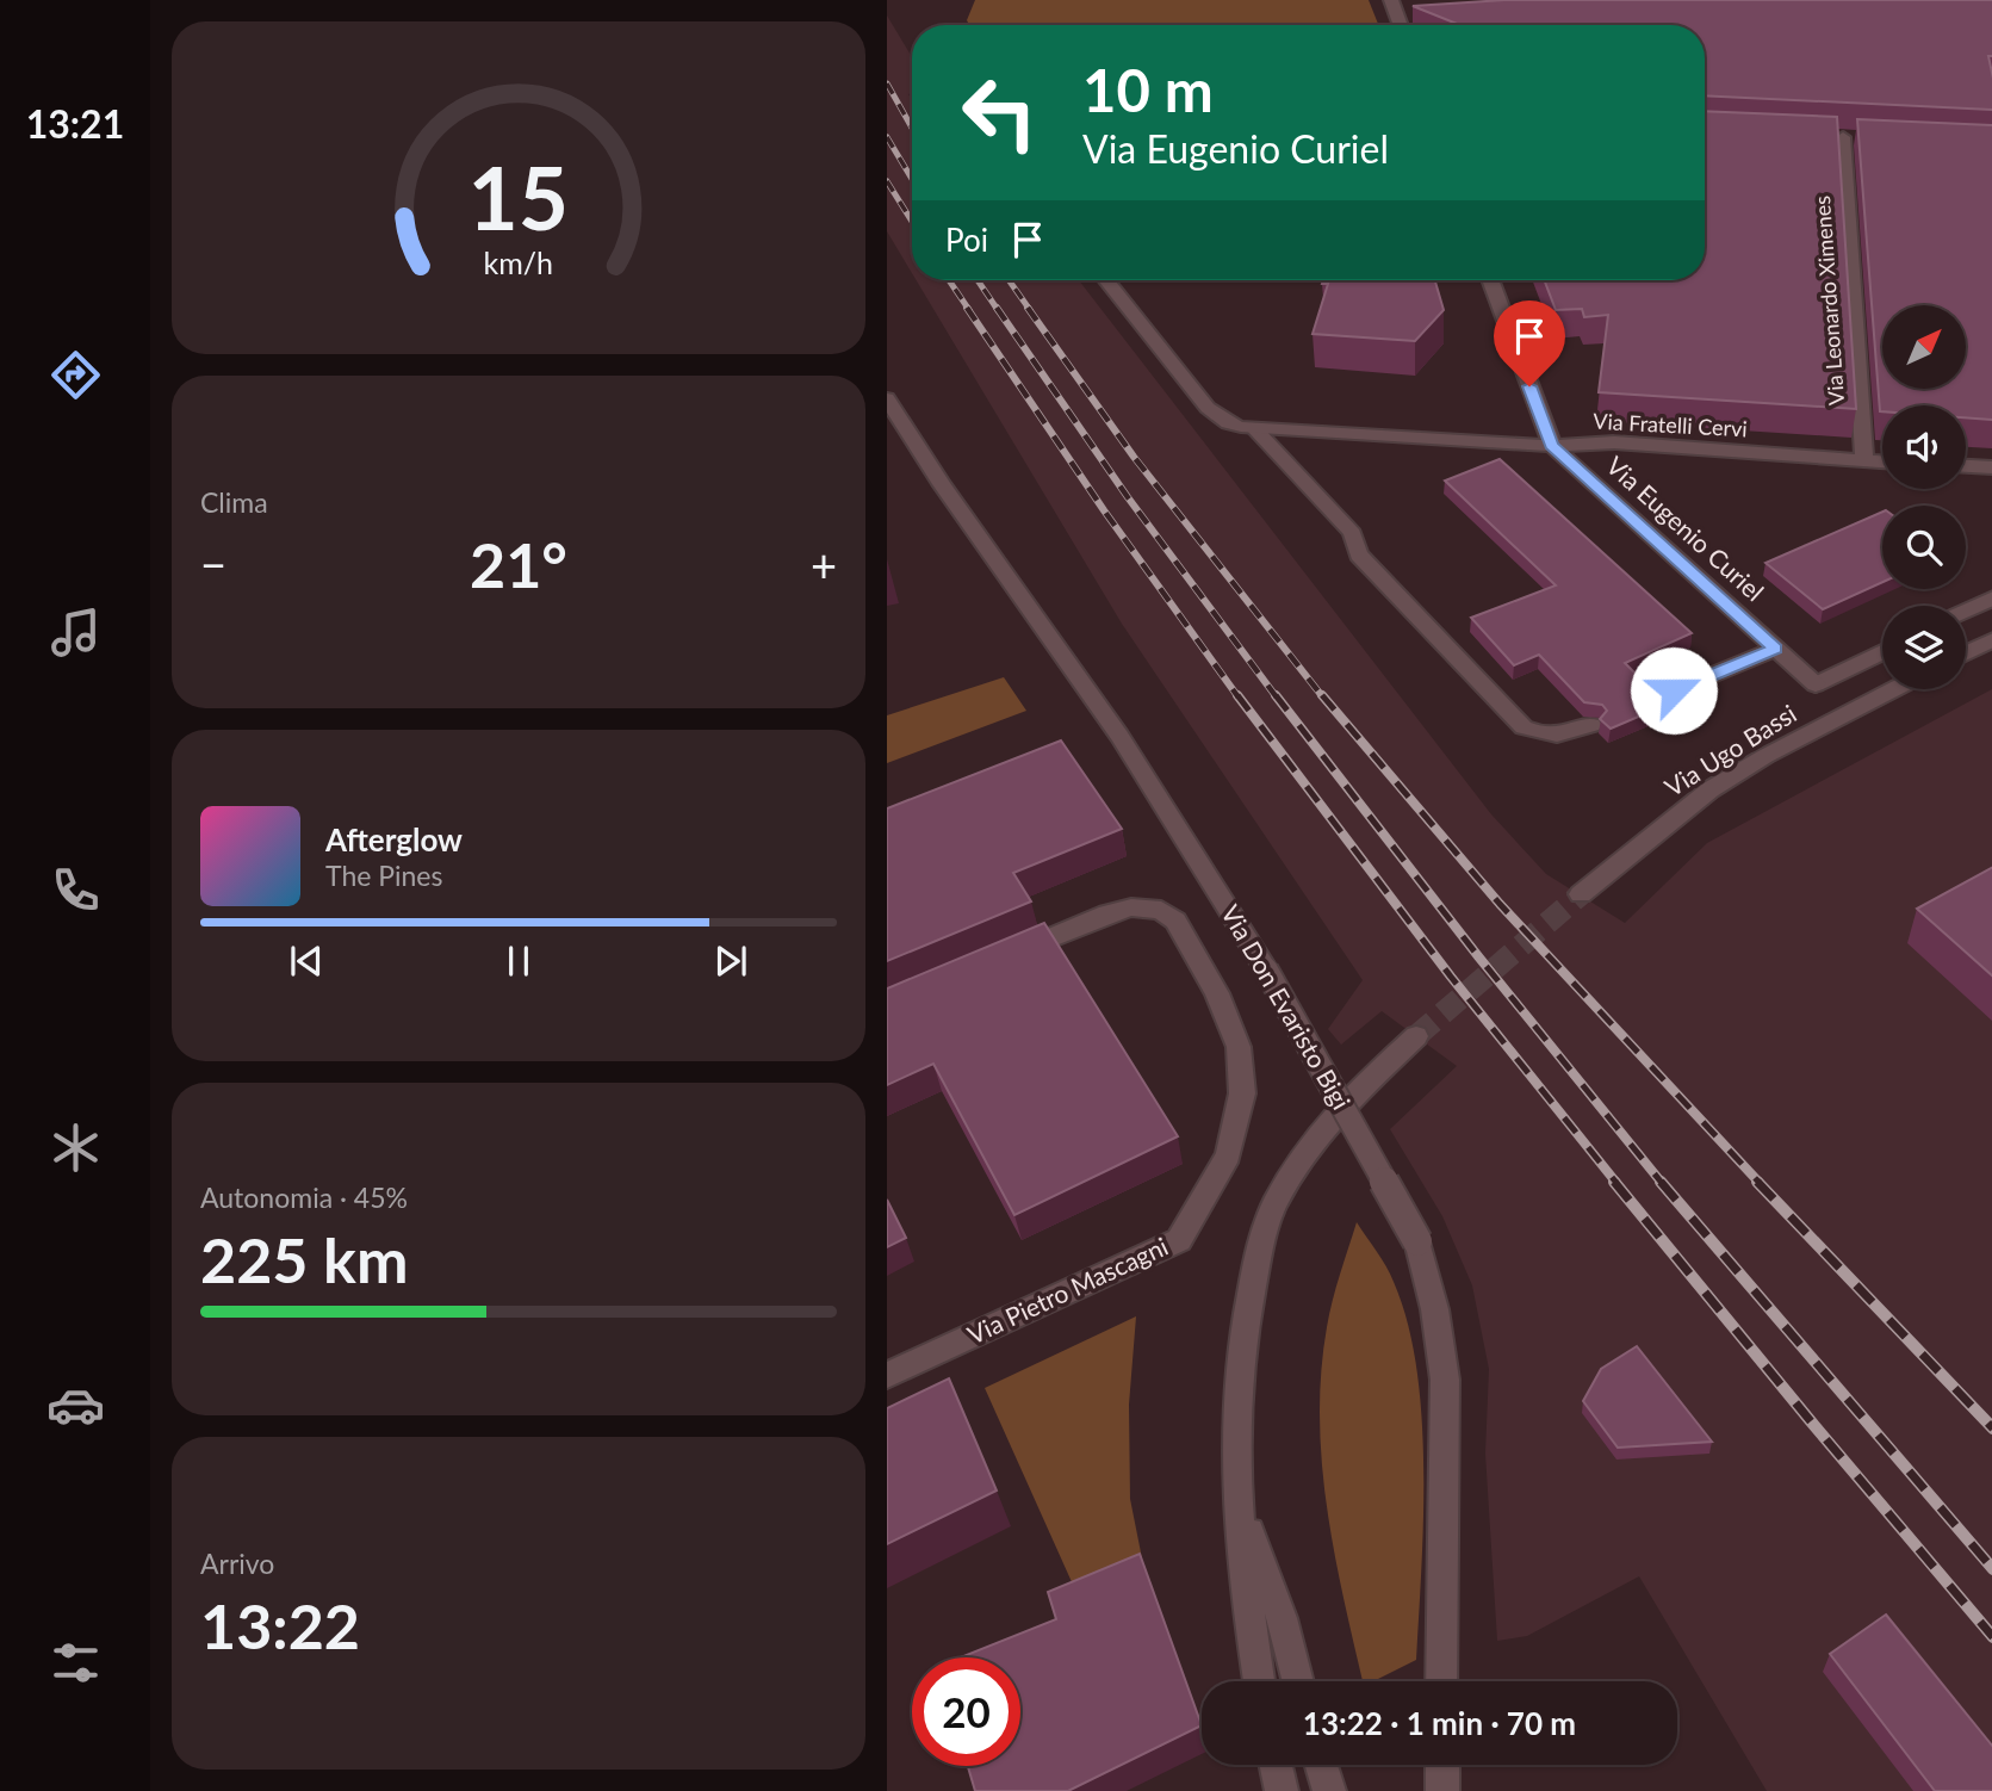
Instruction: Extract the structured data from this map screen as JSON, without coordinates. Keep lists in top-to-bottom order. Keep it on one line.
{"streets":{"street":["Via Leonardo Ximenes","Via Fratelli Cervi","Via Eugenio Curiel","Via Ugo Bassi","Via Don Evaristo Bigi","Via Pietro Mascagni"]},"crossings":[["Via Leonardo Ximenes","Via Fratelli Cervi"],["Via Fratelli Cervi","Via Eugenio Curiel"]],"north":"top right","page":{"tabs":"13:21","turn":["10 m","Via Eugenio Curiel"],"then":"Poi","tile":["Clima",["Autonomia · 45%","225 km"],["Arrivo","13:22"]],"heat":["−","21°","+"],"song":["Afterglow","The Pines"],"limit":"20","trip":"13:22 · 1 min · 70 m","gauge":["15","km/h"]}}
